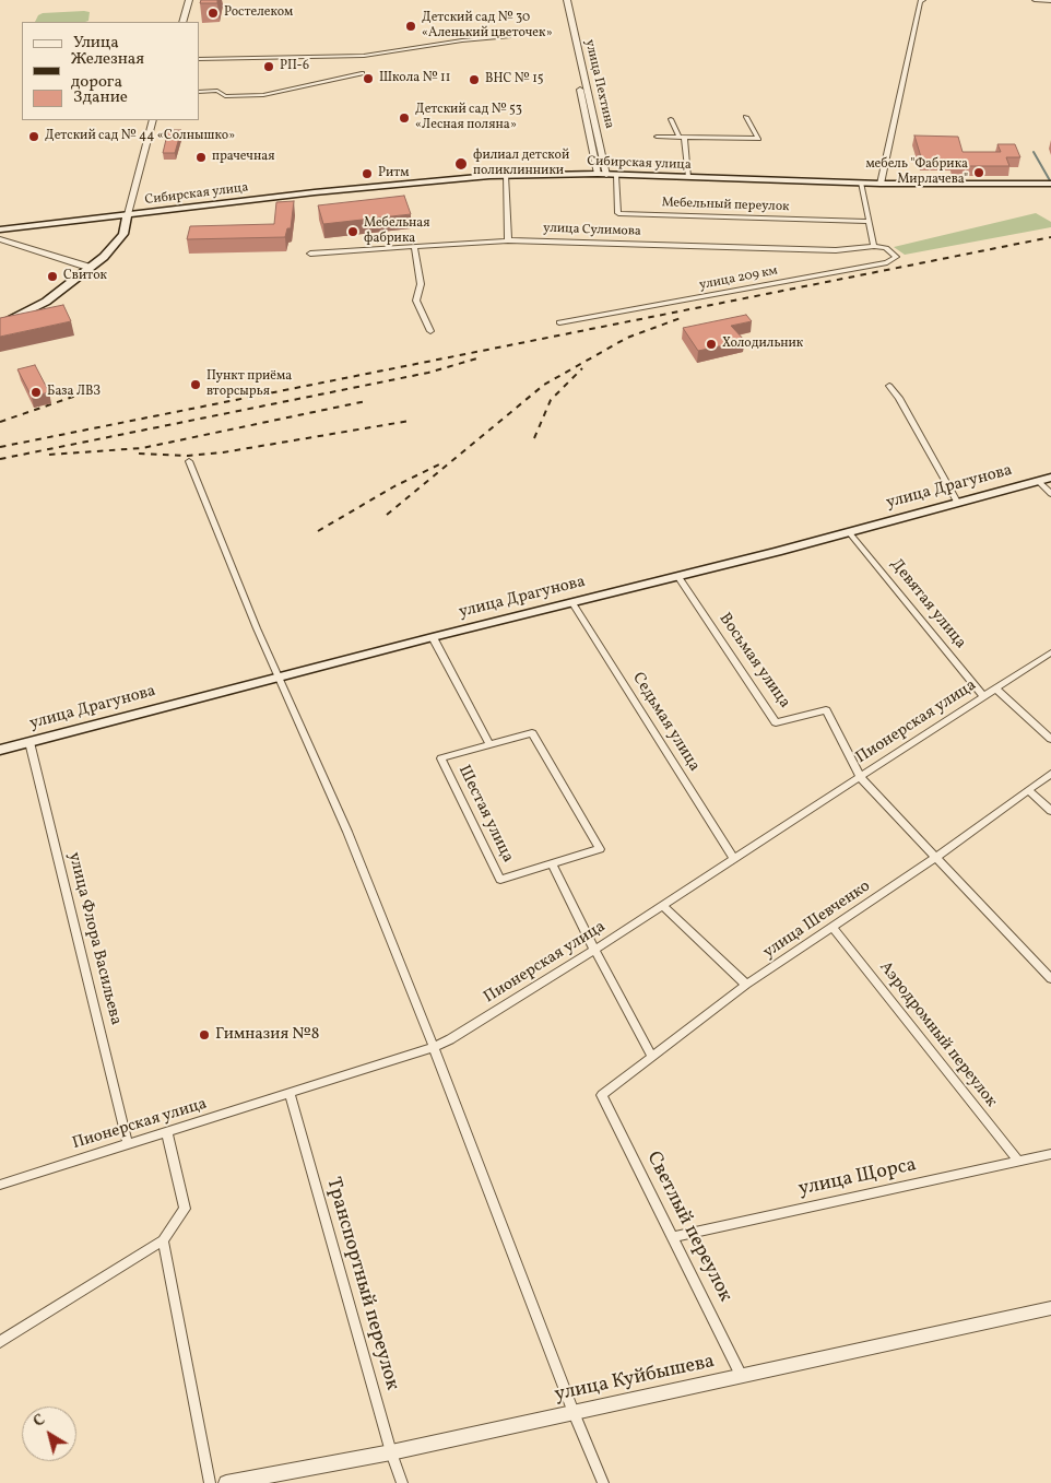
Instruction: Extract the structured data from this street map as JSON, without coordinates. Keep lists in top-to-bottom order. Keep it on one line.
{"streets":{"main road":["Сибирская улица","улица Драгунова"],"street":["улица Пехтина","Мебельный переулок","улица Сулимова","улица 209 км","Девятая улица","Восьмая улица","Седьмая улица","Пионерская улица","Шестая улица","улица Шевченко","улица Флора Васильева","Аэродромный переулок","улица Щорса","Светлый переулок","Транспортный переулок","улица Куйбышева"]},"crossings":[["улица Пехтина","Сибирская улица"],["Сибирская улица","Мебельный переулок"],["улица Сулимова","улица 209 км"],["улица Драгунова","Девятая улица"],["улица Драгунова","Восьмая улица"],["улица Драгунова","Седьмая улица"],["улица Драгунова","улица Флора Васильева"],["Девятая улица","Пионерская улица"],["Восьмая улица","Пионерская улица"],["Седьмая улица","Пионерская улица"],["Пионерская улица","улица Флора Васильева"],["Пионерская улица","Транспортный переулок"],["улица Шевченко","Аэродромный переулок"],["улица Шевченко","Светлый переулок"],["Аэродромный переулок","улица Щорса"],["улица Щорса","Светлый переулок"],["Светлый переулок","улица Куйбышева"],["Транспортный переулок","улица Куйбышева"]],"places":["Ростелеком","Детский сад № 30 «Аленький цветочек»","РП-6","Школа № 11","ВНС № 15","Детский сад № 53 «Лесная поляна»","Детский сад № 44 «Солнышко»","прачечная","филиал детской поликлинники","мебель \"Фабрика Мирлачева\"","Ритм","Мебельная фабрика","Свиток","Холодильник","Пункт приёма вторсырья","База ЛВЗ","Гимназия №8"],"legend":["Улица","Железная дорога","Здание"],"north":"top left"}
